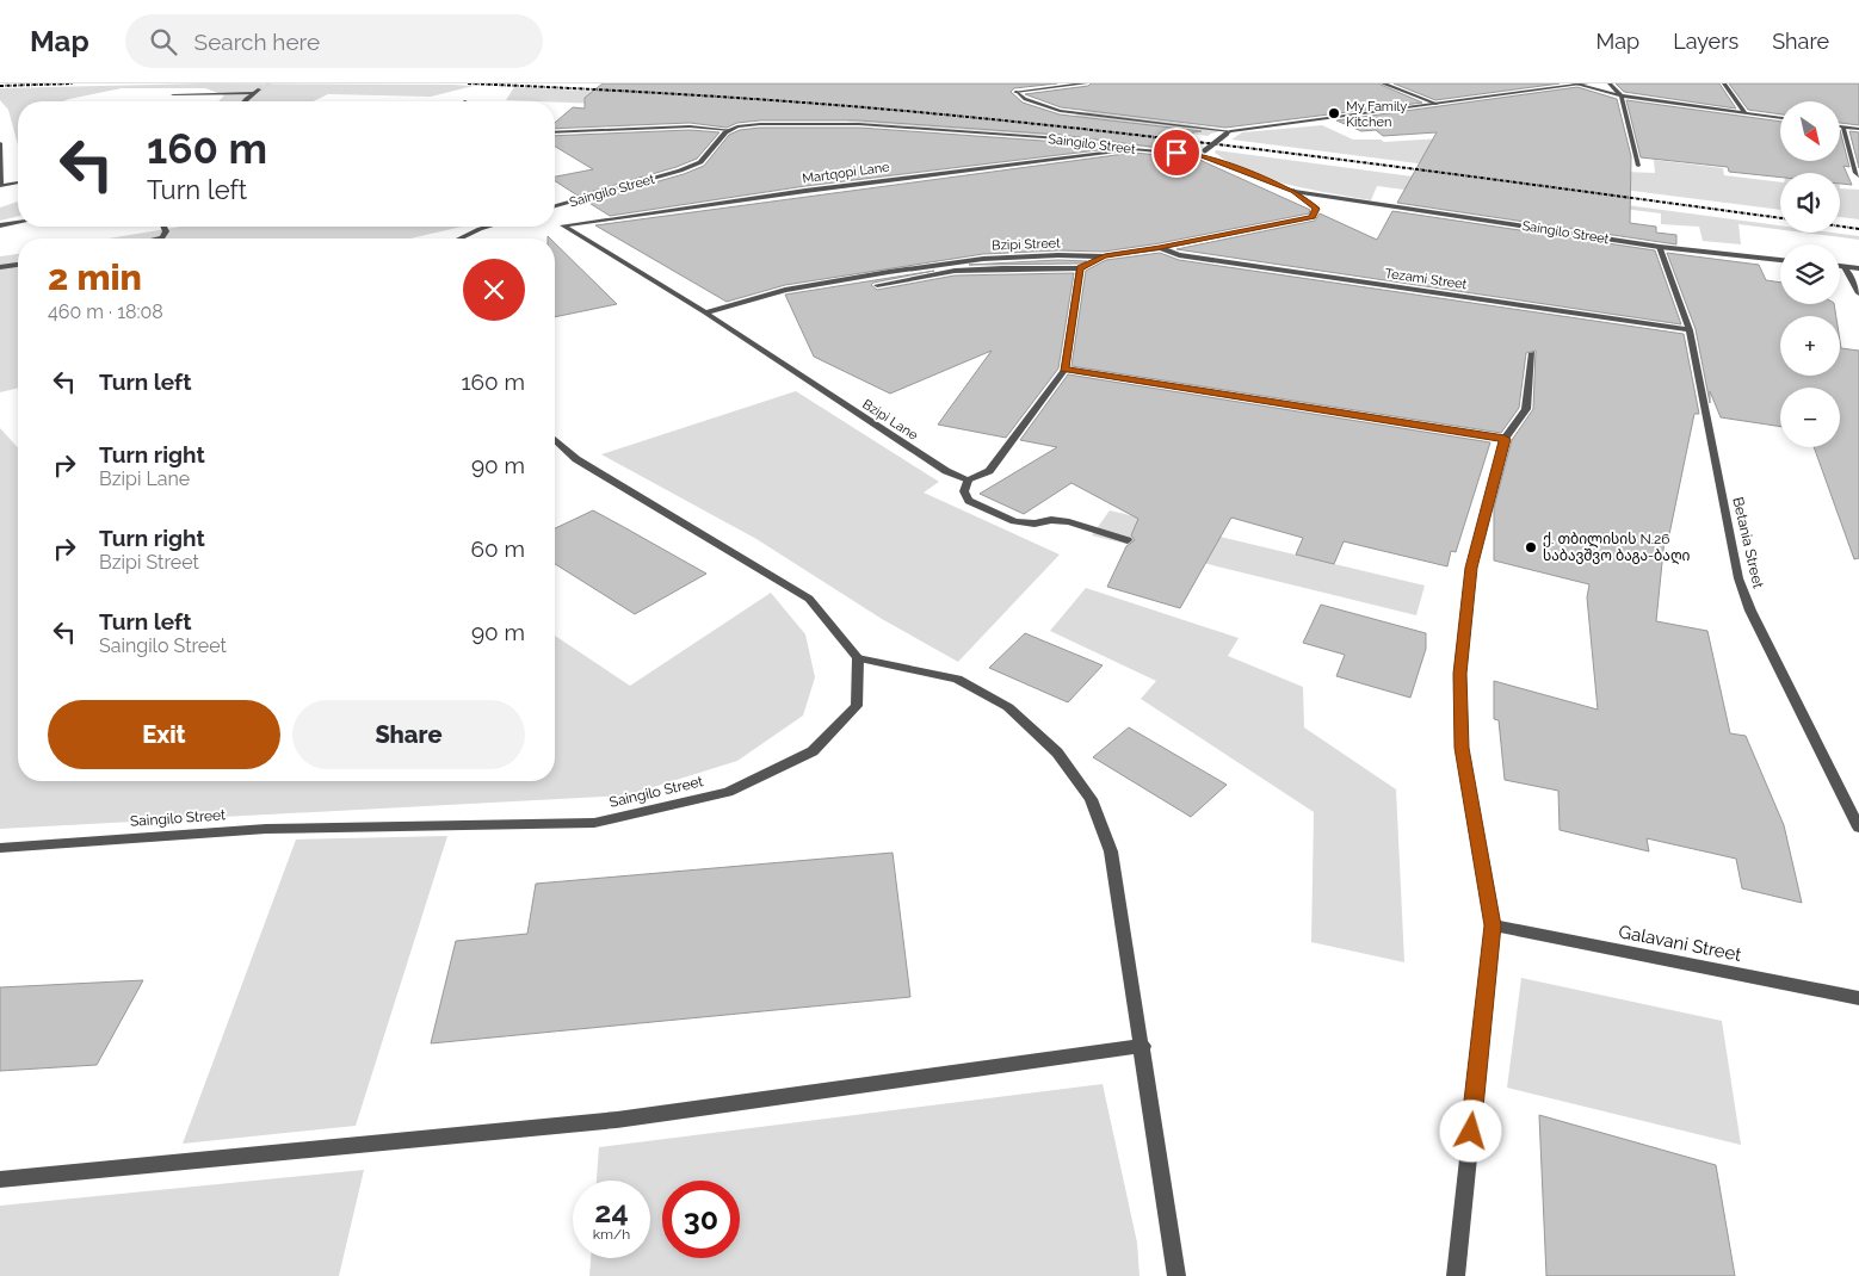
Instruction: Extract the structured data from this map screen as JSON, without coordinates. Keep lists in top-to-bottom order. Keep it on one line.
{"streets":{"street":["Saingilo Street","Martqopi Lane","Bzipi Street","Tezami Street","Bzipi Lane","Betania Street","Galavani Street"]},"crossings":[["Saingilo Street","Martqopi Lane"],["Saingilo Street","Bzipi Street"],["Saingilo Street","Betania Street"],["Martqopi Lane","Bzipi Lane"],["Bzipi Street","Tezami Street"],["Bzipi Street","Bzipi Lane"],["Tezami Street","Betania Street"]],"places":["My Family Kitchen","ქ. თბილისის N.26 საბავშვო ბაგა-ბაღი"],"north":"bottom right","page":{"header":"Map","search":"Search here","nav":["Map","Layers","Share"],"map_buttons":["+","−"],"turn":["160 m","Turn left"],"heading":["2 min","460 m · 18:08"],"list":[{"name":"Turn left","value":"160 m"},{"name":"Turn right","note":"Bzipi Lane","value":"90 m"},{"name":"Turn right","note":"Bzipi Street","value":"60 m"},{"name":"Turn left","note":"Saingilo Street","value":"90 m"}],"buttons":["Exit","Share"],"speed":"24 km/h","limit":"30"}}
